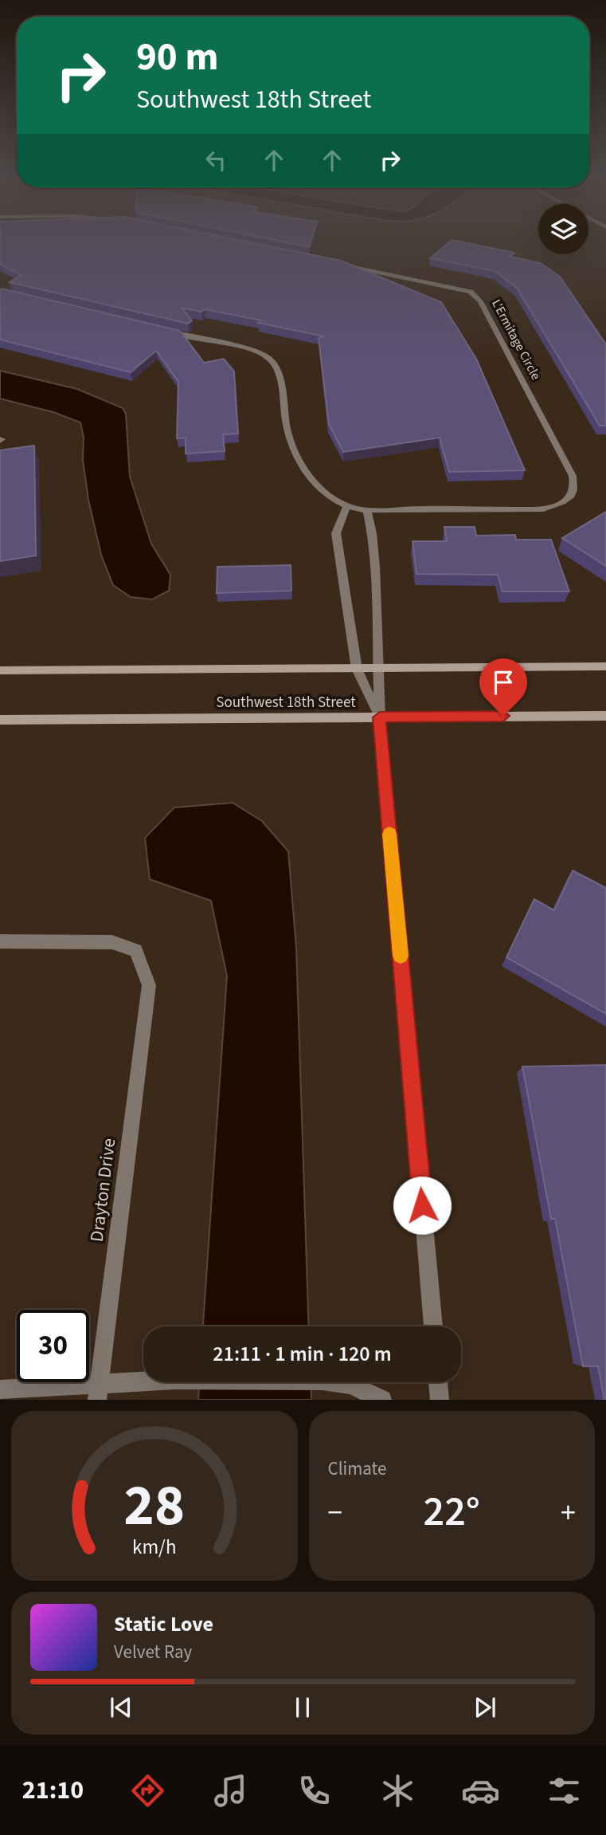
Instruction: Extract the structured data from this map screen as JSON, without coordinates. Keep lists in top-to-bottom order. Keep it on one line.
{"streets":{"main road":["Southwest 18th Street"],"street":["L'Ermitage Circle","Drayton Drive"]},"page":{"turn":["90 m","Southwest 18th Street"],"limit":"30","trip":"21:11 · 1 min · 120 m","tile":"Climate","heat":["−","22°","+"],"song":["Static Love","Velvet Ray"],"tabs":"21:10","gauge":["28","km/h"]}}
